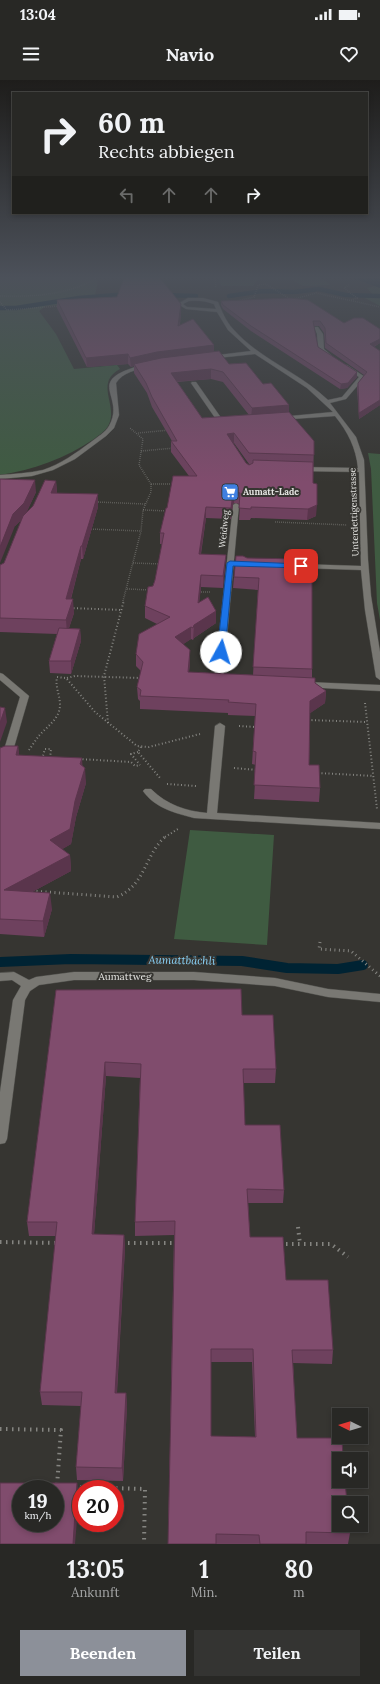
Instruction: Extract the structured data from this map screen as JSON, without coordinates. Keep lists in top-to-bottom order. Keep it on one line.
{"streets":{"street":["Unterdettigenstrasse","Weidweg","Aumattweg"]},"water":["Aumattbächli"],"places":{"supermarket":["Aumatt-Lade"]},"north":"left","page":{"status":"13:04","header":"Navio","turn":["60 m","Rechts abbiegen"],"speed":"19 km/h","limit":"20","eta":["13:05","Ankunft","1","Min.","80","m"],"buttons":["Beenden","Teilen"]}}
